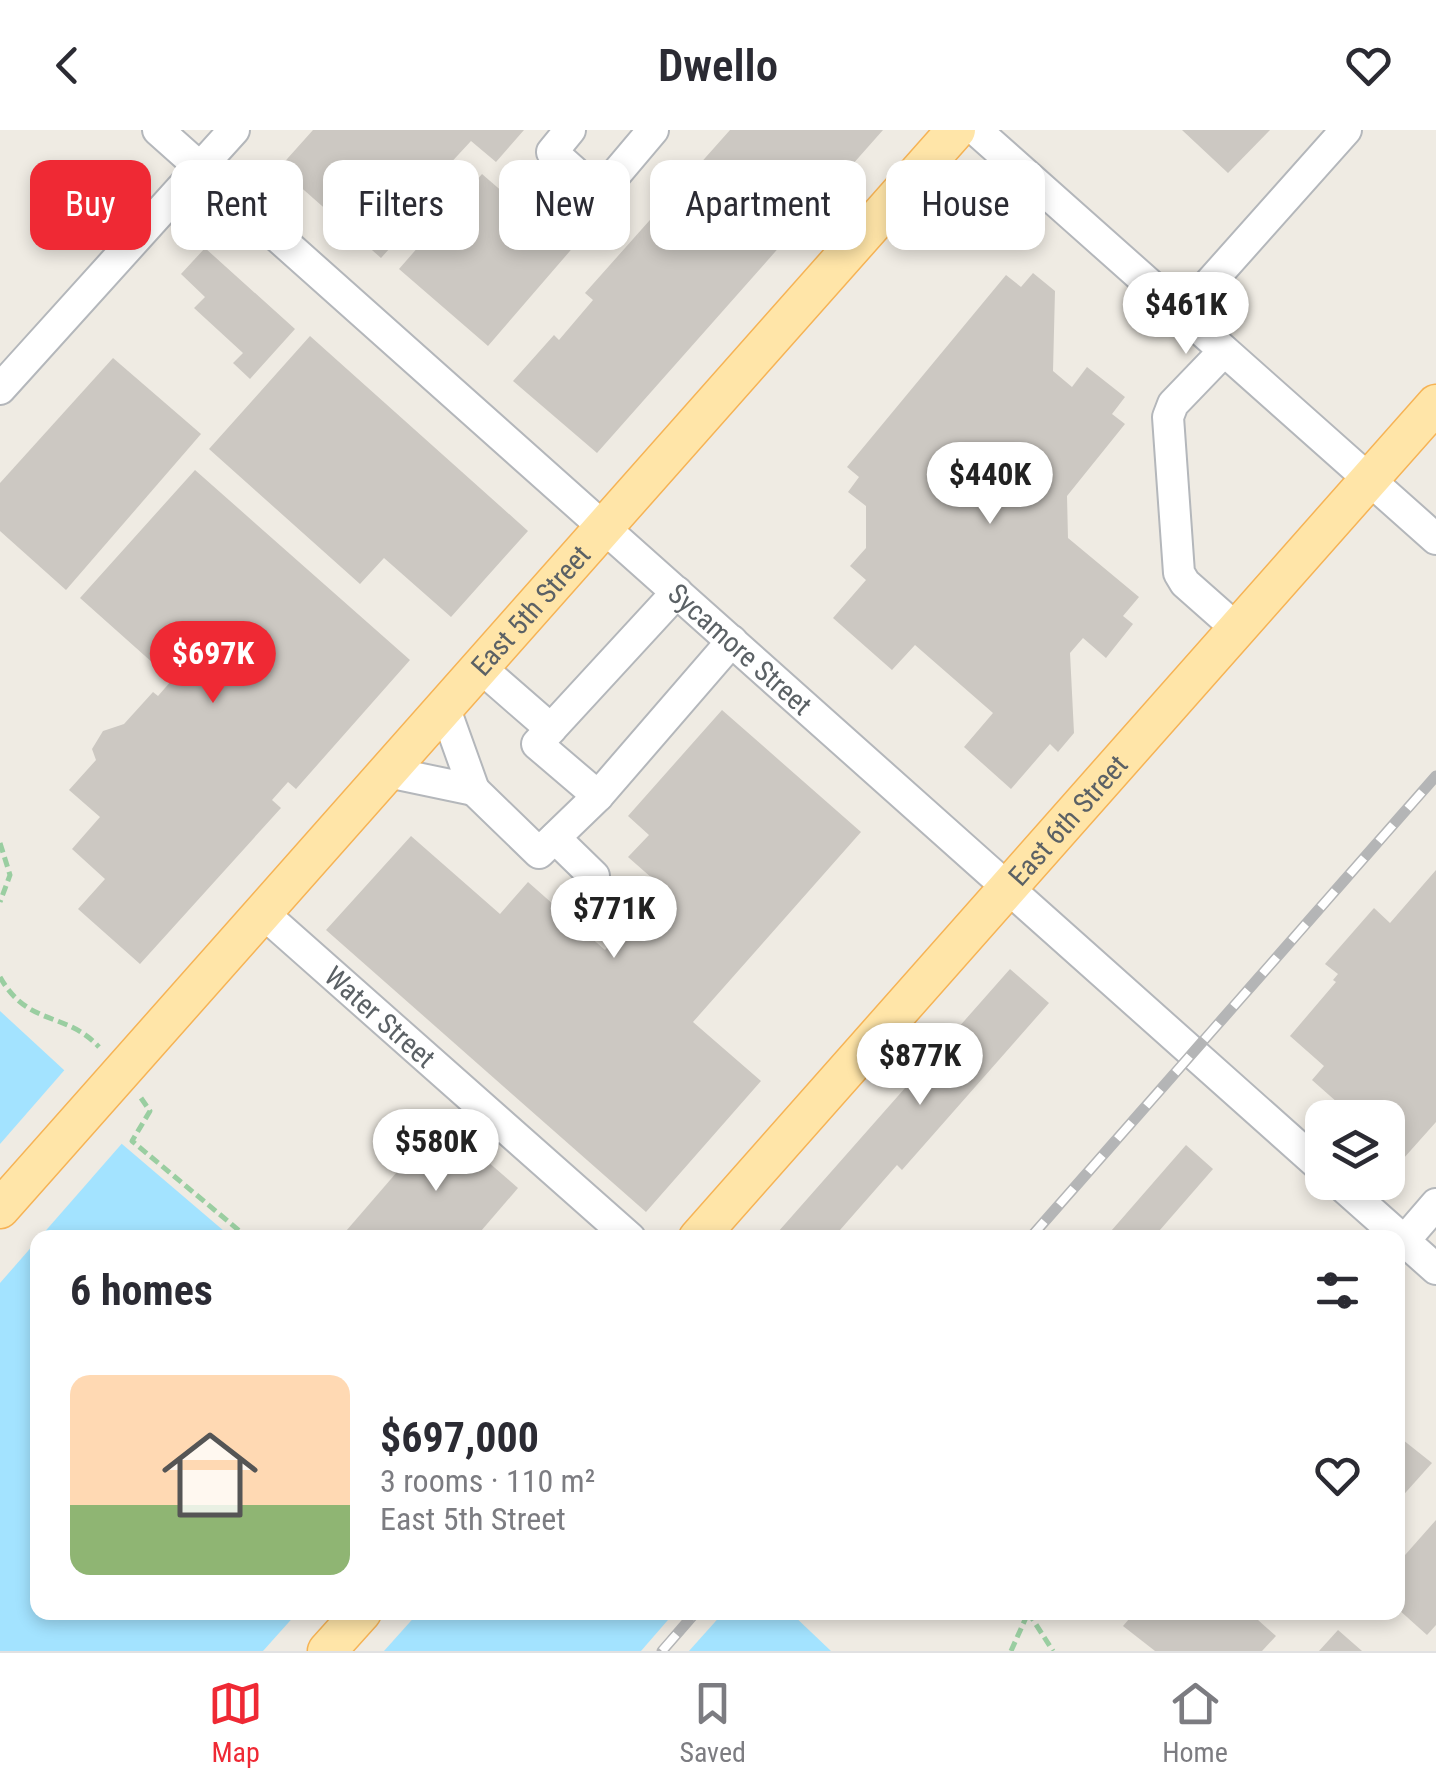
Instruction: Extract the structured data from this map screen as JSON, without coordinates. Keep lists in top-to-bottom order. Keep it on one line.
{"streets":{"main road":["East 5th Street","East 6th Street"],"street":["Sycamore Street","Water Street"]},"crossings":[["East 5th Street","Sycamore Street"],["East 5th Street","Water Street"],["Sycamore Street","East 6th Street"]],"page":{"header":"Dwello","chip":["Buy","Rent","Filters","New","Apartment","House"],"price":["$461K","$440K","$697K","$771K","$877K","$580K"],"heading":"6 homes","list":[{"name":"$697,000","note":"3 rooms · 110 m² · East 5th Street"}],"tabs":["Map","Saved","Home"]}}
